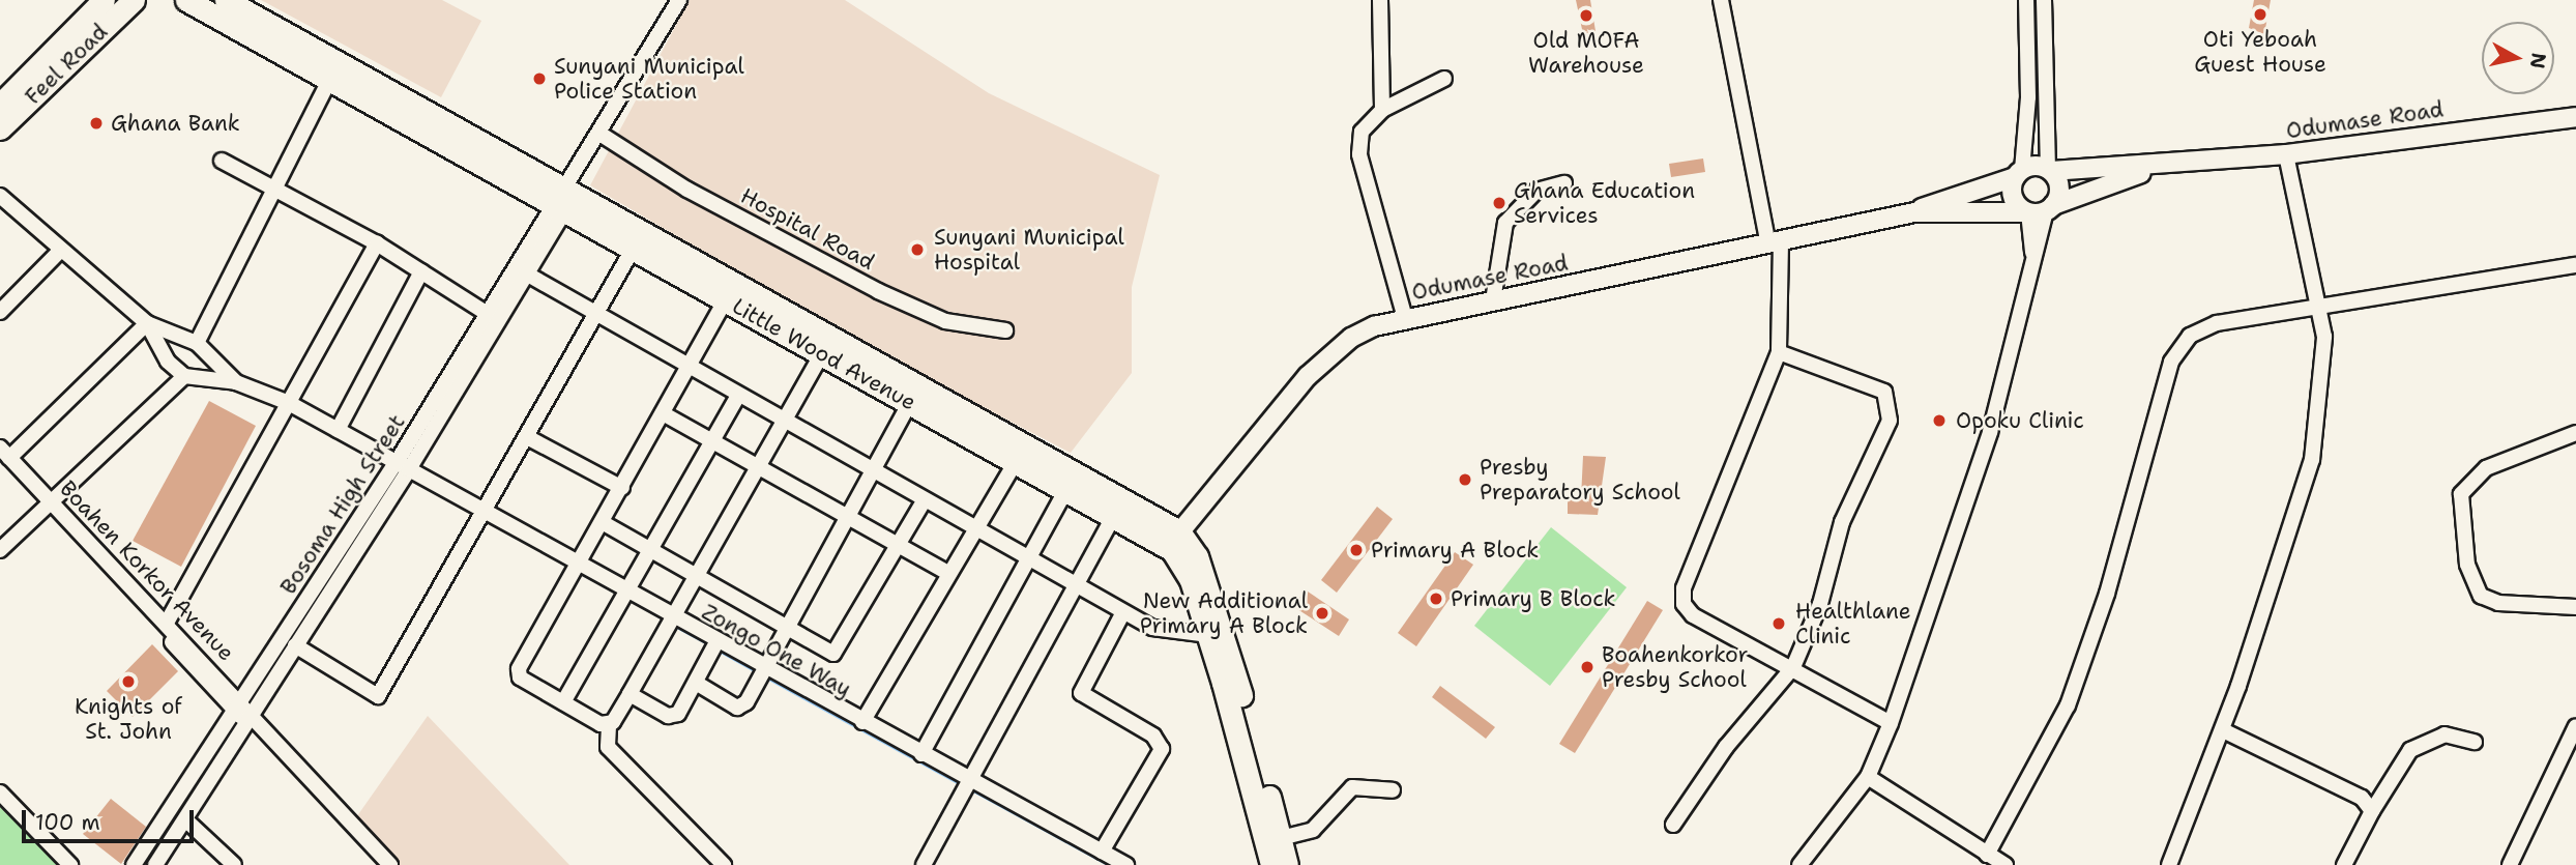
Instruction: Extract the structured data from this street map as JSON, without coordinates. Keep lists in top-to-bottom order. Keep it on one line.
{"streets":{"highway":["Feel Road","Little Wood Avenue"],"main road":["Odumase Road"],"street":["Hospital Road","Bosoma High Street","Boahen Korkor Avenue","Zongo One Way"]},"crossings":[["Odumase Road","Little Wood Avenue"],["Hospital Road","Bosoma High Street"],["Little Wood Avenue","Bosoma High Street"],["Bosoma High Street","Boahen Korkor Avenue"],["Bosoma High Street","Zongo One Way"]],"places":["Oti Yeboah Guest House","Old MOFA Warehouse","Sunyani Municipal Police Station","Ghana Bank","Ghana Education Services","Sunyani Municipal Hospital","Opoku Clinic","Presby Preparatory School","Primary A Block","Primary B Block","New Additional Primary A Block","Healthlane Clinic","Boahenkorkor Presby School","Knights of St. John"],"scale_bar":"100 m","north":"right"}
